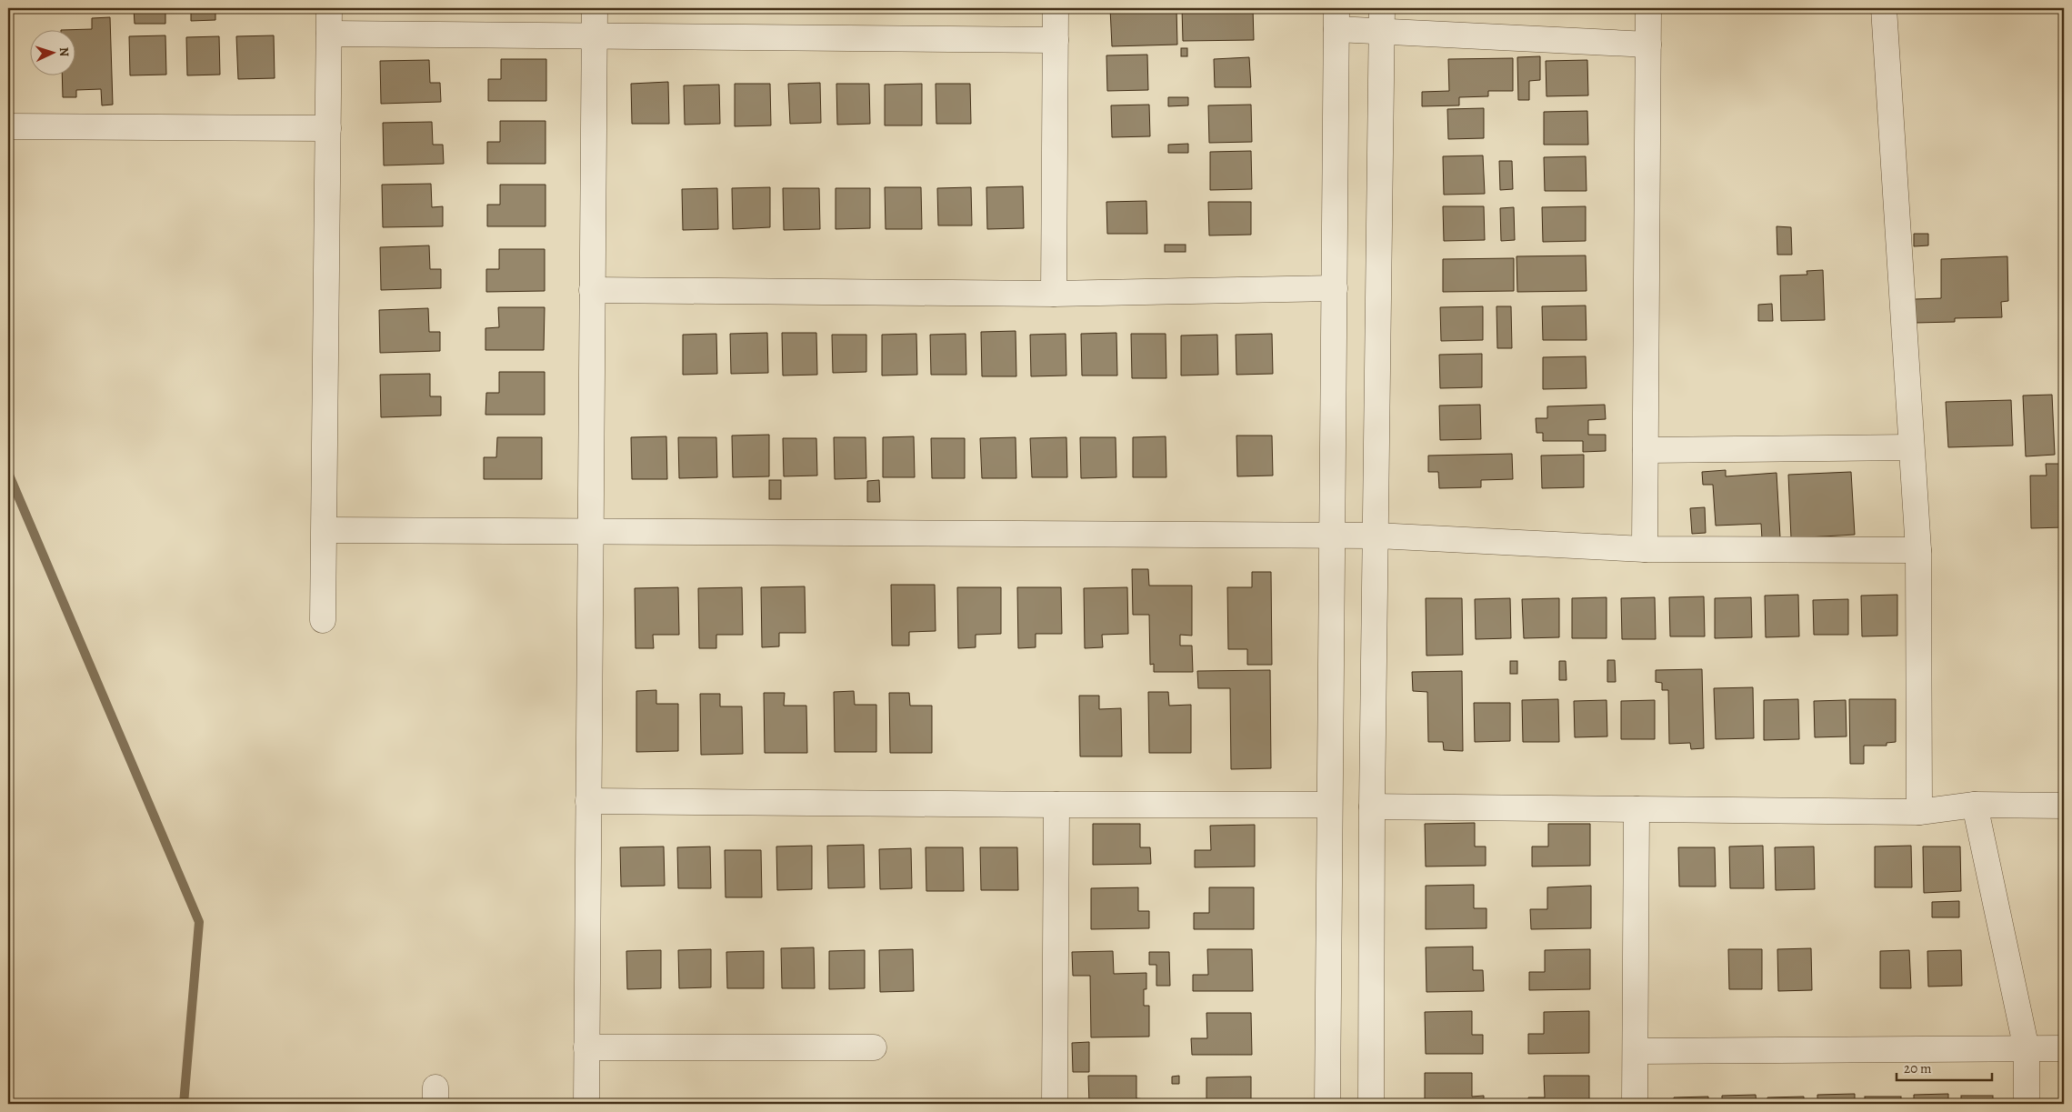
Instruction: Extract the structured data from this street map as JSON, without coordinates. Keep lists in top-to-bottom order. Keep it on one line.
{"scale_bar":"20 m","north":"right"}
